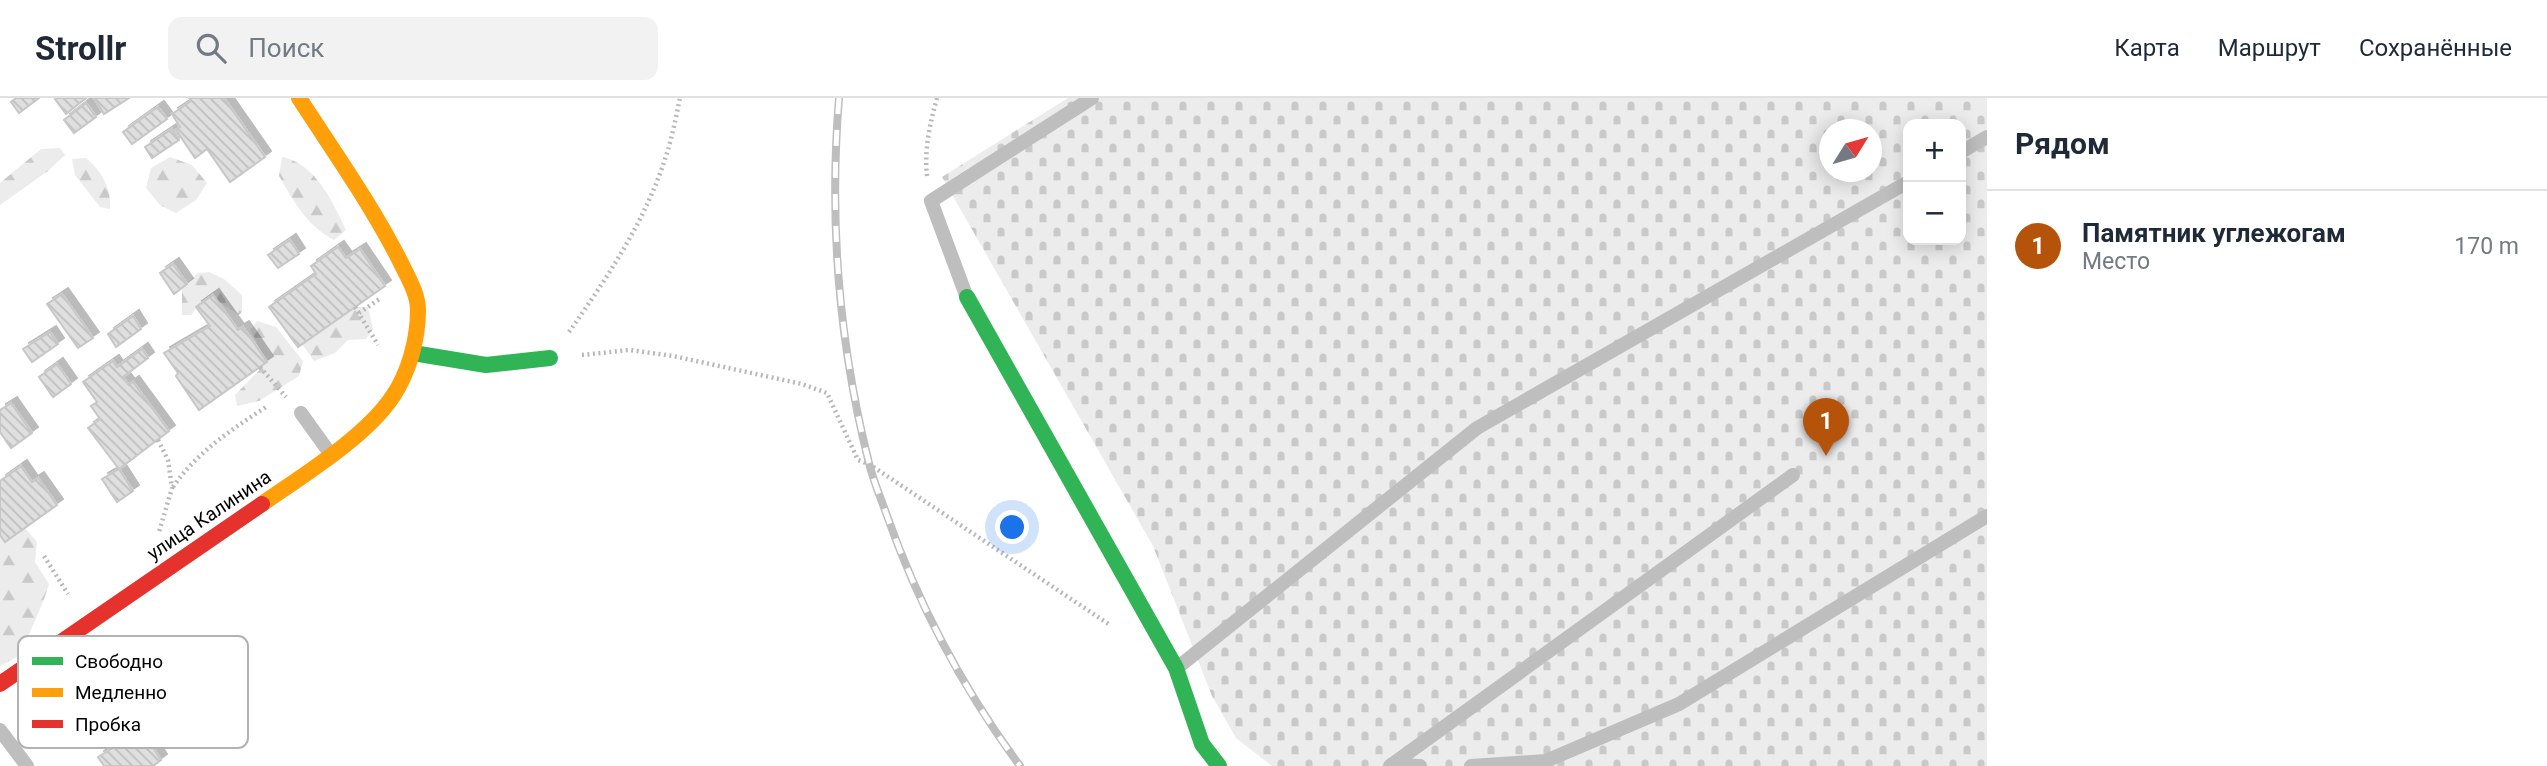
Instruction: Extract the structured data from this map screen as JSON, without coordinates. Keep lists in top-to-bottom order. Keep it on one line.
{"streets":{"street":["улица Калинина"]},"legend":["Свободно","Медленно","Пробка"],"north":"top right","page":{"header":"Strollr","search":"Поиск","nav":["Карта","Маршрут","Сохранённые"],"heading":"Рядом","map_buttons":["+","−"],"list":[{"mark":"1","name":"Памятник углежогам","note":"Место","value":"170 m"}],"pins":"1"}}
